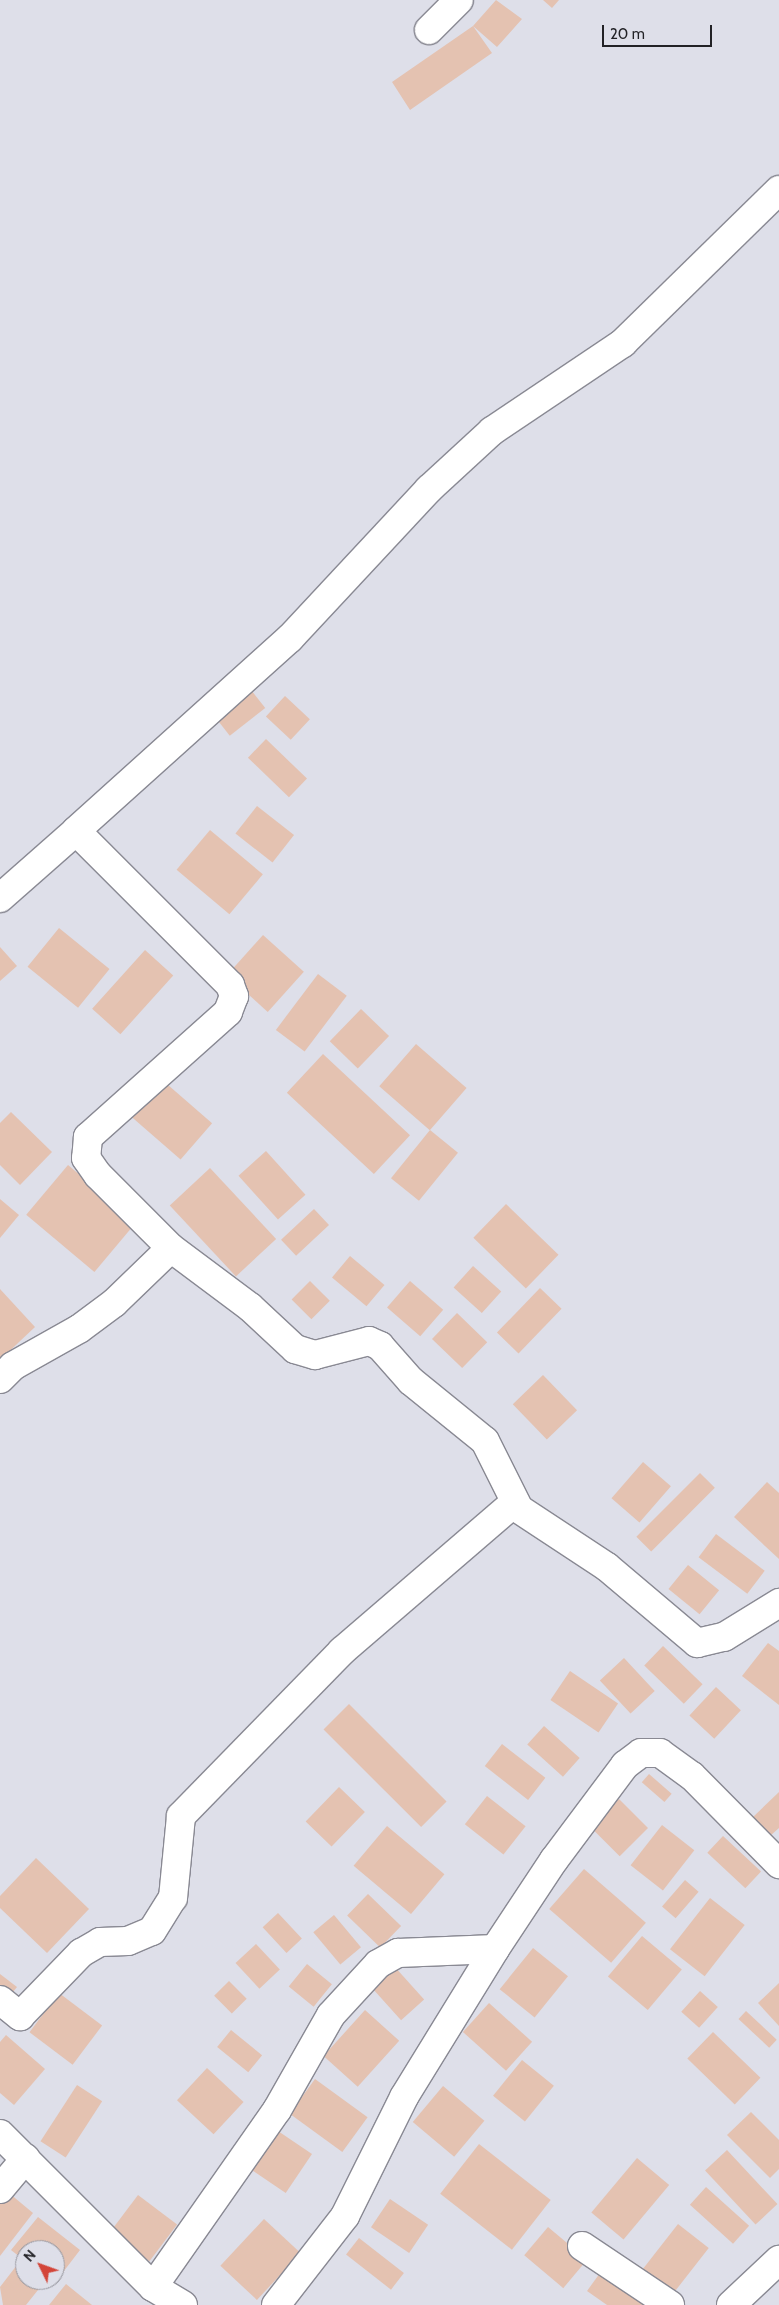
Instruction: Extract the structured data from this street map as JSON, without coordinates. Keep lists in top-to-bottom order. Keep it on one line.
{"scale_bar":"20 m","north":"top left"}
